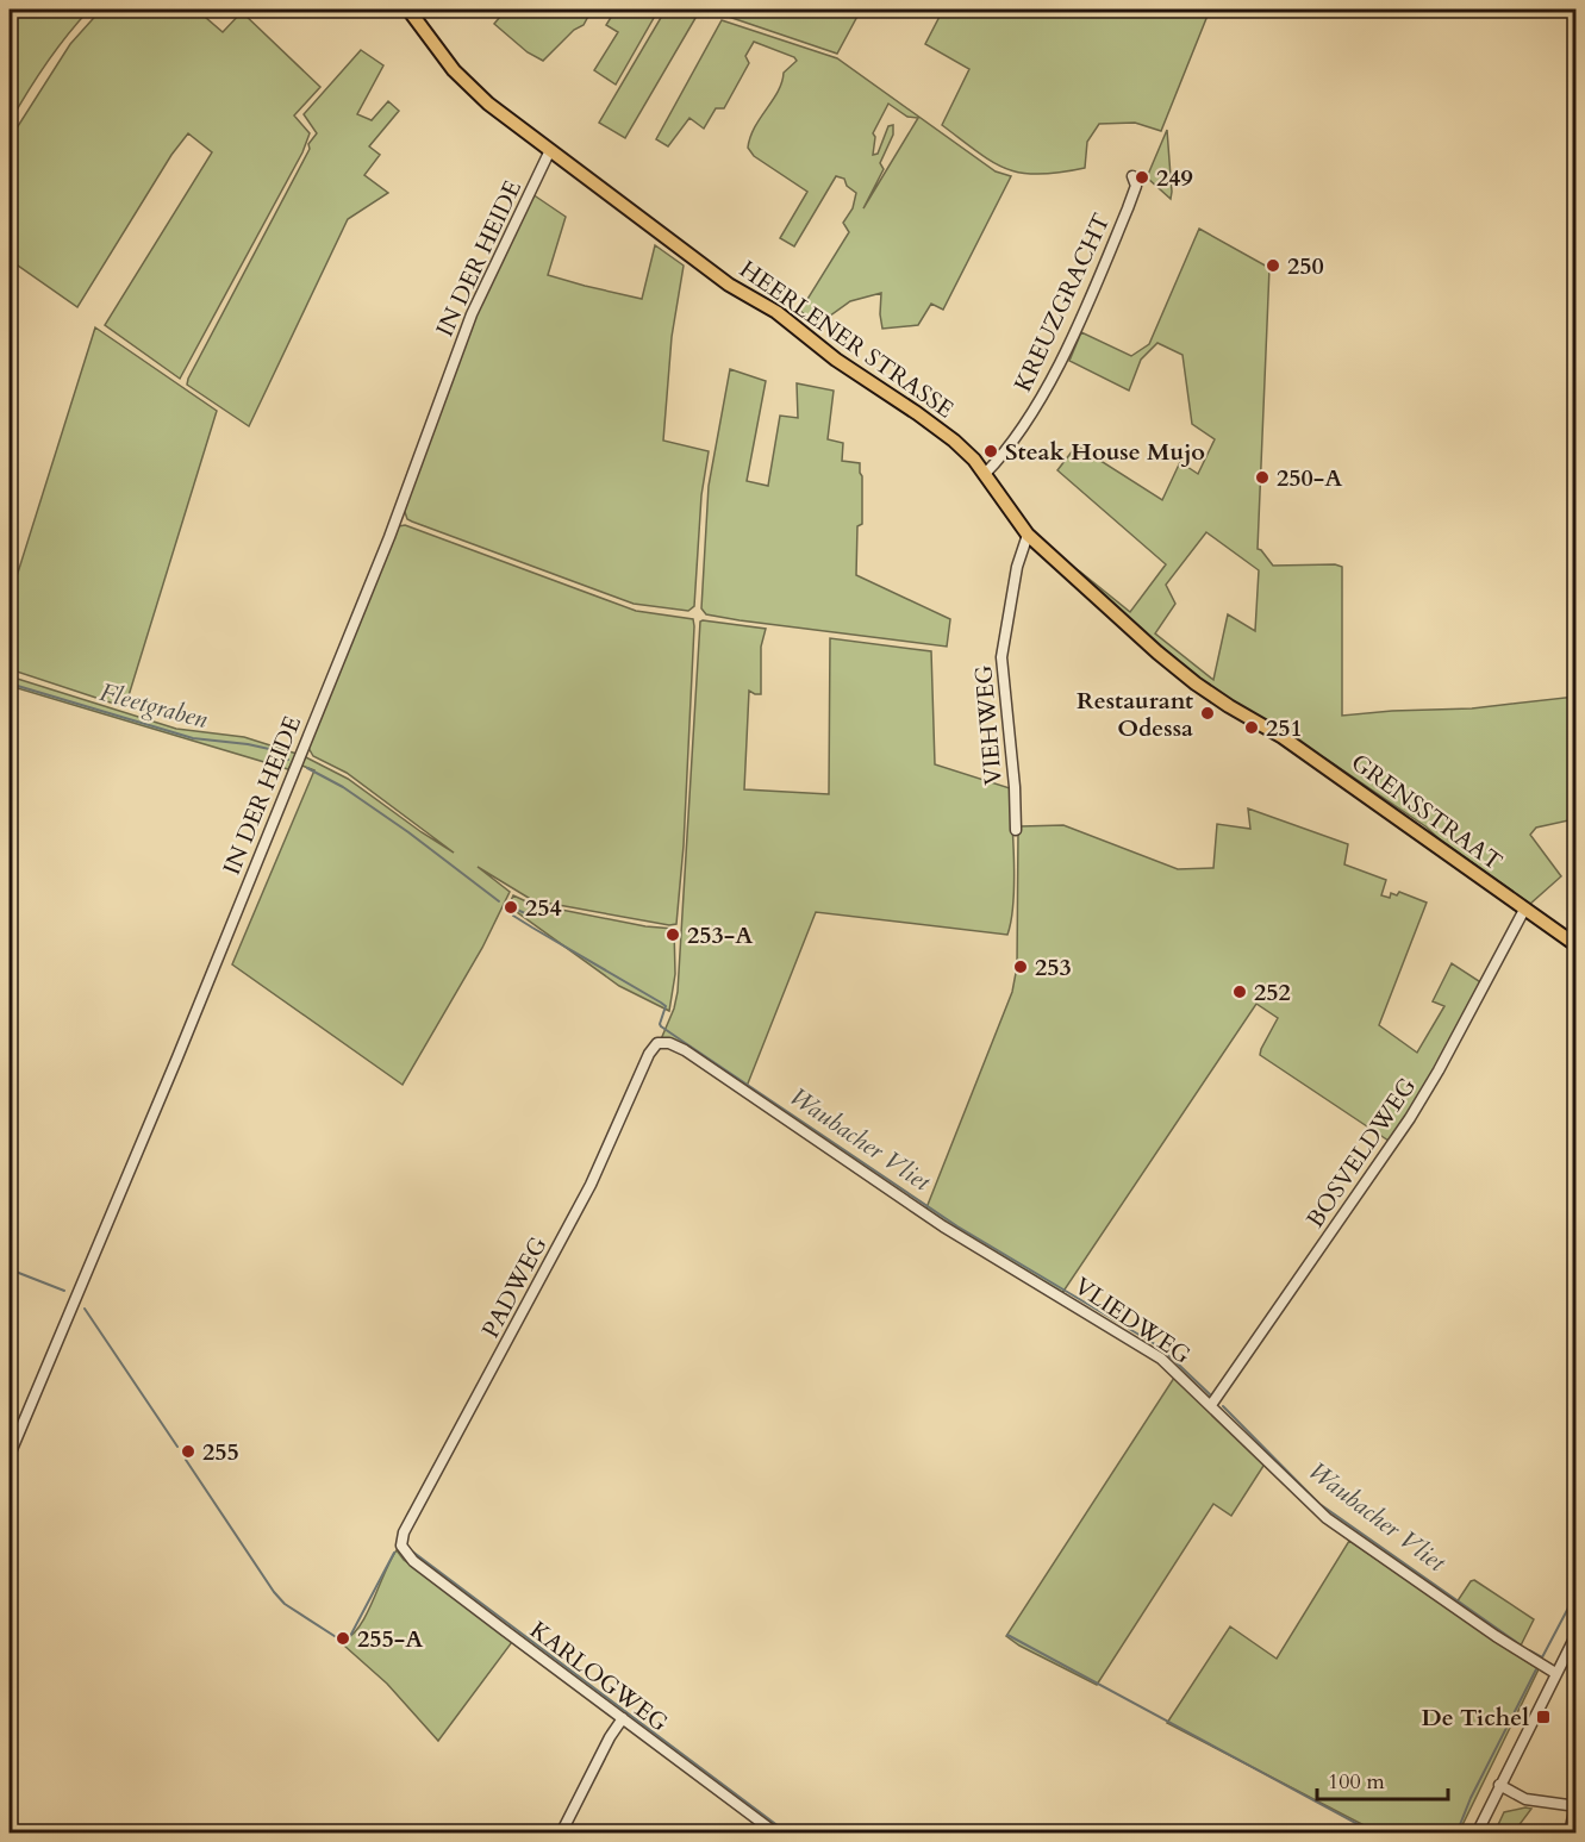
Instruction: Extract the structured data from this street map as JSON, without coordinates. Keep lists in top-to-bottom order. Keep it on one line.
{"streets":{"main road":["HEERLENER STRASSE","GRENSSTRAAT"],"street":["IN DER HEIDE","KREUZGRACHT","VIEHWEG","BOSVELDWEG","PADWEG","VLIEDWEG","KARLOGWEG"]},"crossings":[["IN DER HEIDE","HEERLENER STRASSE"],["KREUZGRACHT","HEERLENER STRASSE"],["HEERLENER STRASSE","VIEHWEG"],["HEERLENER STRASSE","GRENSSTRAAT"],["GRENSSTRAAT","BOSVELDWEG"],["BOSVELDWEG","VLIEDWEG"],["PADWEG","VLIEDWEG"],["PADWEG","KARLOGWEG"]],"water":["Fleetgraben","Waubacher Vliet"],"places":{"other":["249","250","Steak House Mujo","250-A","Restaurant Odessa","251","254","253-A","253","252","255","255-A"],"transit":["De Tichel"]},"scale_bar":"100 m"}
